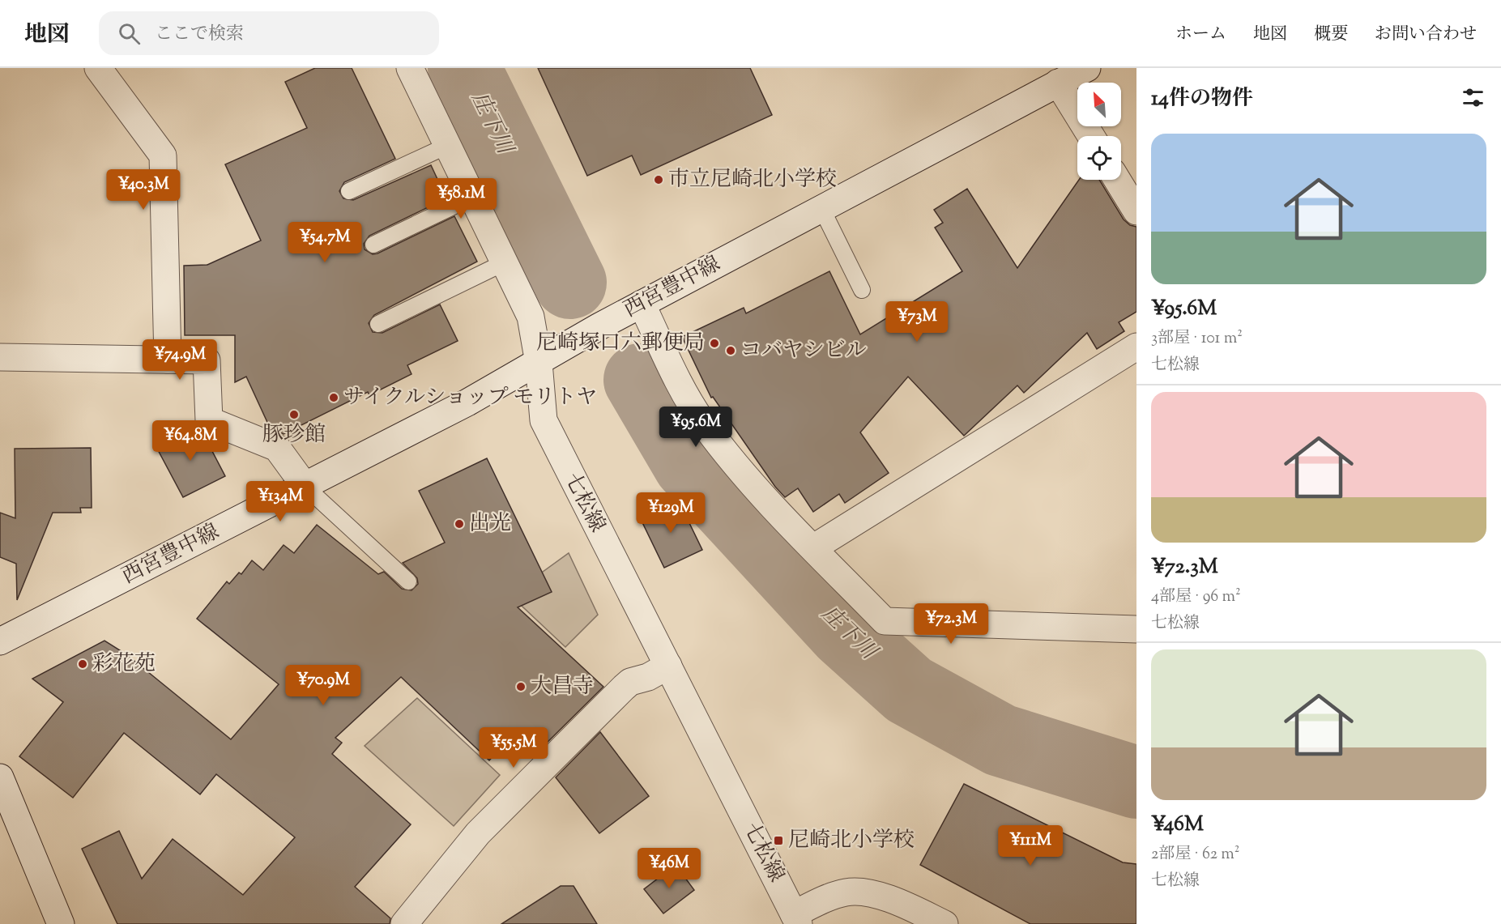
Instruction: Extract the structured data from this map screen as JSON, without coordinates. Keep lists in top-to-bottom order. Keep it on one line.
{"streets":{"street":["西宮豊中線","七松線"]},"crossings":[["西宮豊中線","七松線"]],"water":["庄下川"],"places":{"other":["市立尼崎北小学校","尼崎塚口六郵便局","コバヤシビル","サイクルショップ モリトヤ","豚珍館","出光","彩花苑","大昌寺"],"transit":["尼崎北小学校"]},"north":"top left","page":{"header":"地図","search":"ここで検索","nav":["ホーム","地図","概要","お問い合わせ"],"heading":"14件の物件","list":[{"name":"¥95.6M","note":"3部屋 · 101 m² · 七松線"},{"name":"¥72.3M","note":"4部屋 · 96 m² · 七松線"},{"name":"¥46M","note":"2部屋 · 62 m² · 七松線"}],"price":["¥40.3M","¥58.1M","¥54.7M","¥73M","¥74.9M","¥95.6M","¥64.8M","¥134M","¥129M","¥72.3M","¥70.9M","¥55.5M","¥111M","¥46M"]}}
